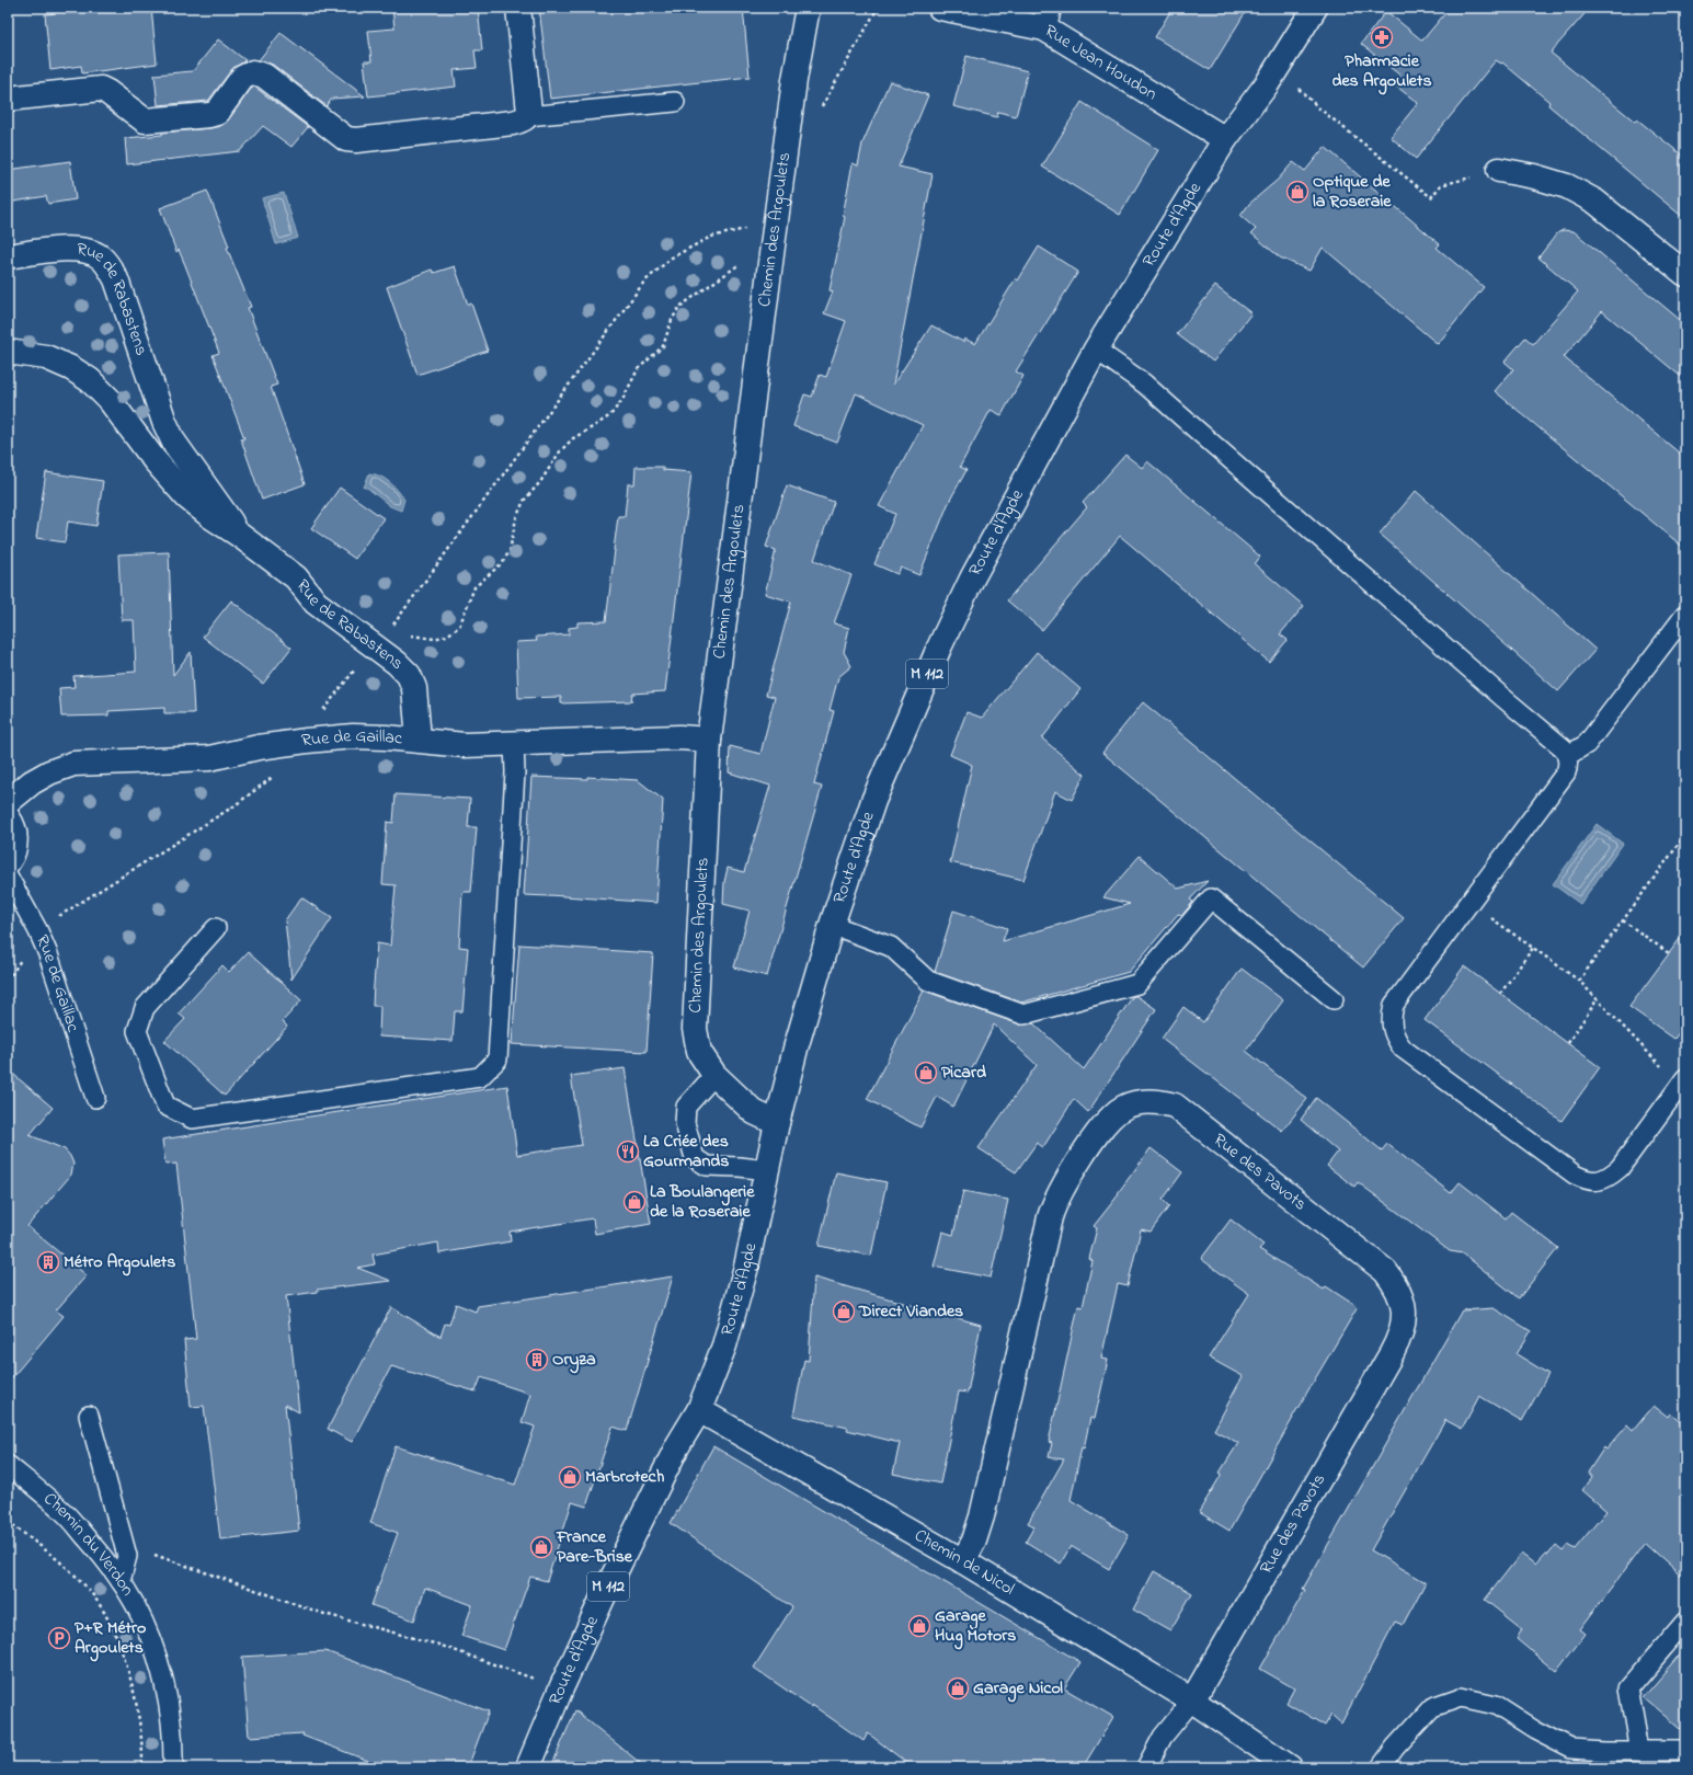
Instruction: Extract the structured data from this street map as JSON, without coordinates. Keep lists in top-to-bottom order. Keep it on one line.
{"streets":{"street":["Rue Jean Houdon","Route d'Agde","Chemin des Argoulets","Rue de Rabastens","M 112","Rue de Gaillac","Rue des Pavots","Chemin de Nicol"],"lane":["Chemin du Verdon"]},"crossings":[["Rue Jean Houdon","Route d'Agde"],["Route d'Agde","Chemin des Argoulets"],["Route d'Agde","Chemin de Nicol"],["Chemin des Argoulets","Rue de Gaillac"],["Rue de Rabastens","Rue de Gaillac"],["Rue des Pavots","Chemin de Nicol"]],"places":{"pharmacy":["Pharmacie des Argoulets"],"shop":["Optique de la Roseraie","Picard","La Boulangerie de la Roseraie","Direct Viandes","Marbrotech","France Pare-Brise","Garage Hug Motors","Garage Nicol"],"restaurant":["La Criée des Gourmands"],"building":["Métro Argoulets","Oryza"],"parking":["P+R Métro Argoulets"]}}
